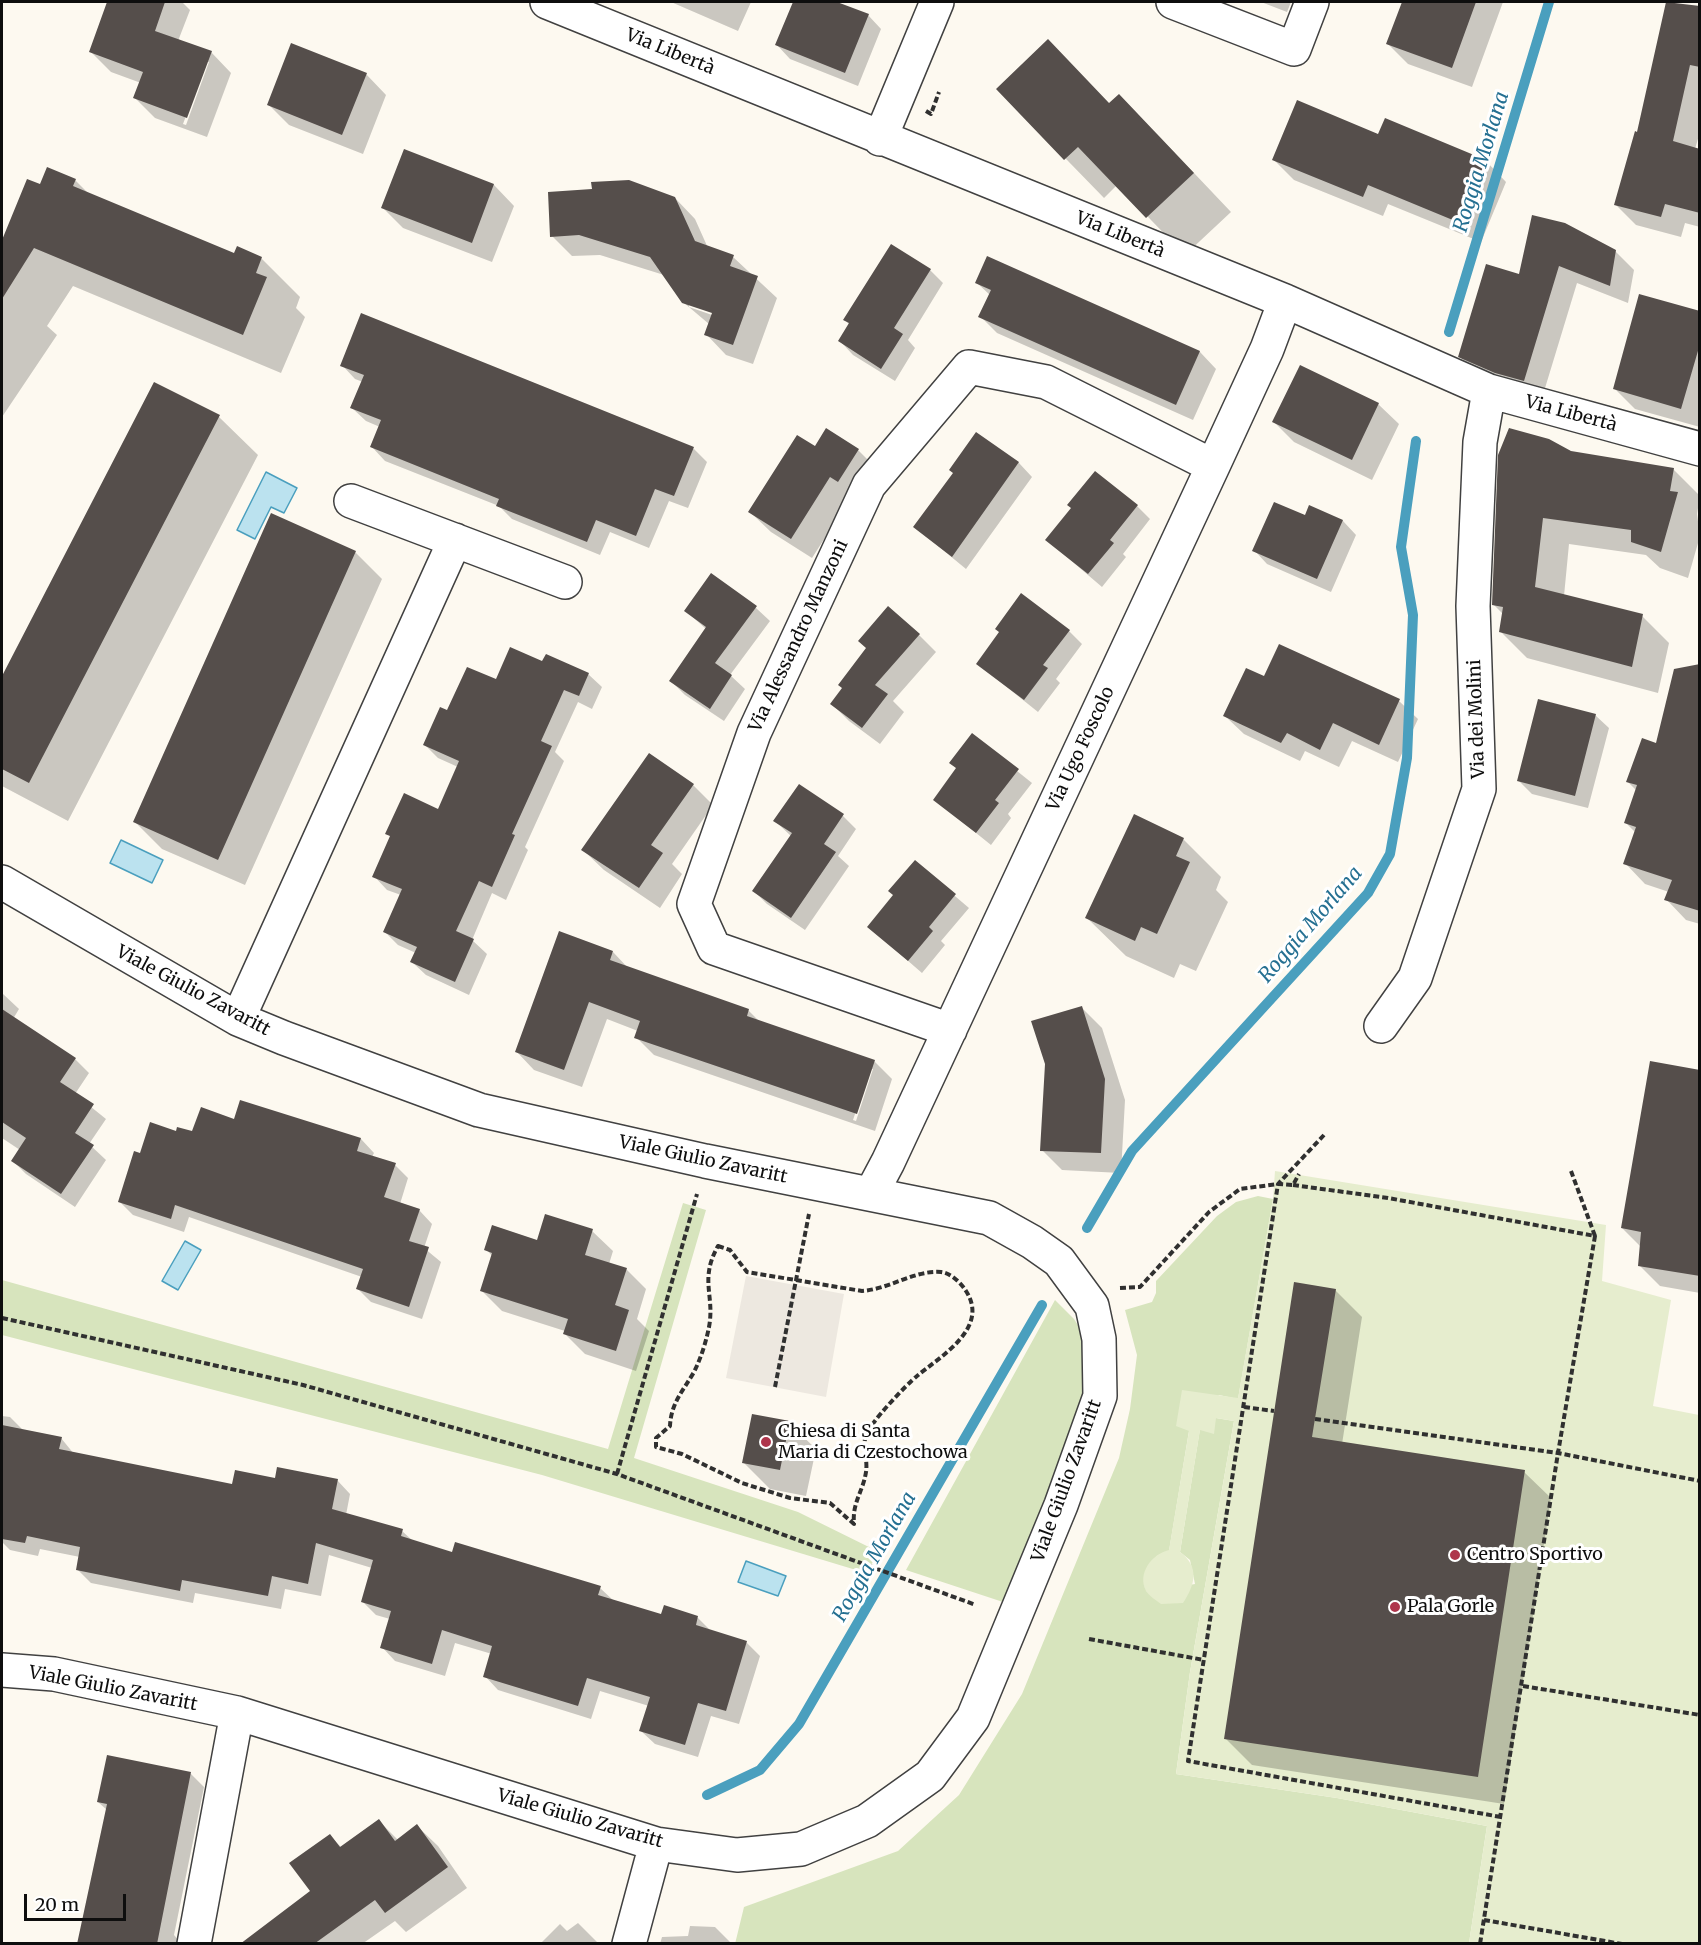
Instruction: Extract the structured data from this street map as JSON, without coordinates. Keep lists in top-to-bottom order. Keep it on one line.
{"streets":{"street":["Via Libertà","Via Alessandro Manzoni","Via dei Molini","Via Ugo Foscolo","Viale Giulio Zavaritt"]},"crossings":[["Via Libertà","Via dei Molini"],["Via Libertà","Via Ugo Foscolo"],["Via Alessandro Manzoni","Via Ugo Foscolo"],["Via Ugo Foscolo","Viale Giulio Zavaritt"]],"water":["Roggia Morlana"],"places":["Chiesa di Santa Maria di Czestochowa","Centro Sportivo","Pala Gorle"],"scale_bar":"20 m"}
